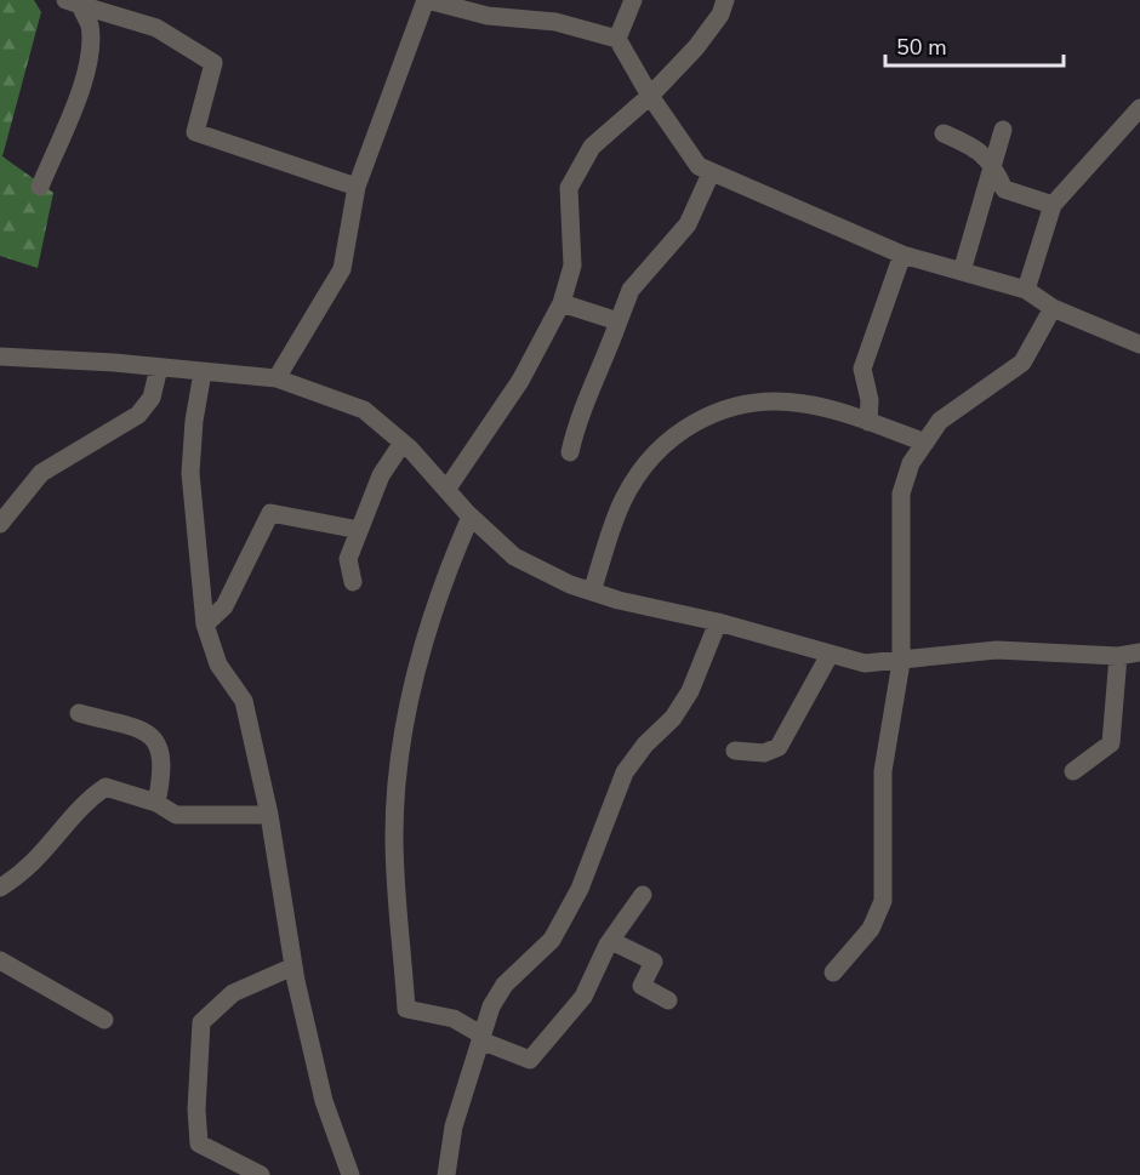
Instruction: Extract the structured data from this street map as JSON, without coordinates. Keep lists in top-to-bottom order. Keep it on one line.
{"scale_bar":"50 m"}
